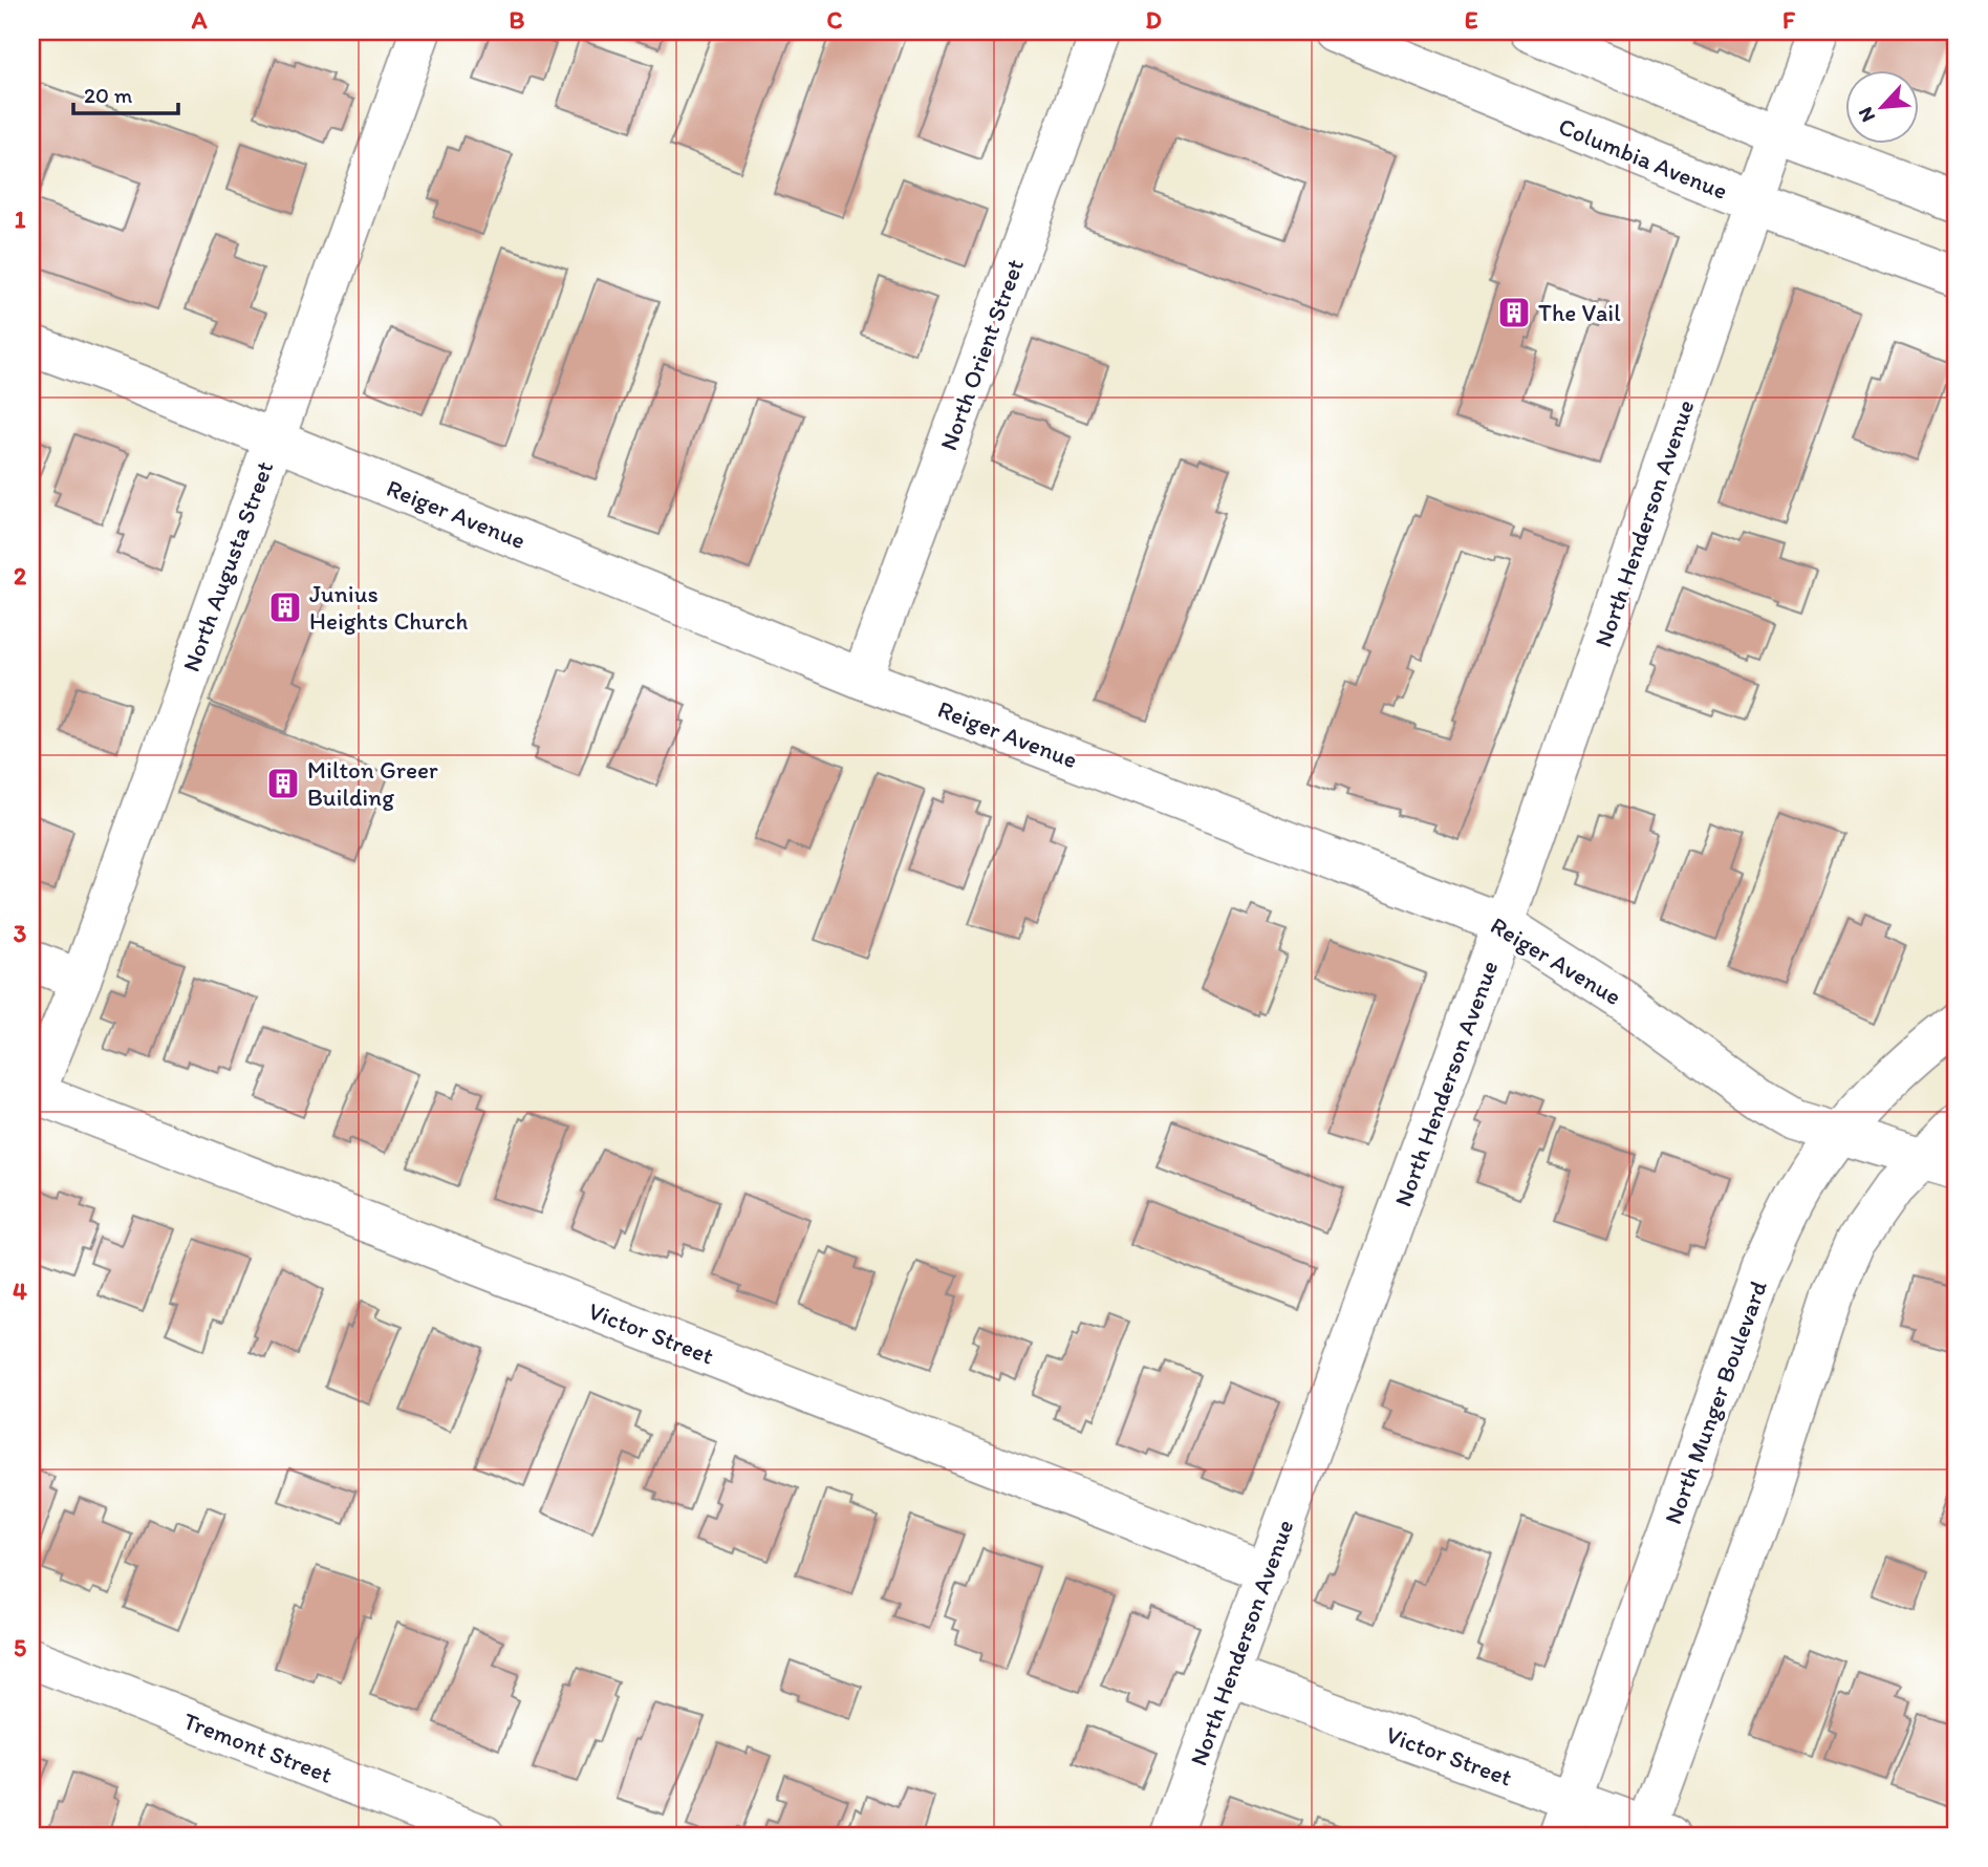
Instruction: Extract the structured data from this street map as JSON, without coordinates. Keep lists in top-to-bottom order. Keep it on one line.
{"streets":{"street":["Columbia Avenue","North Orient Street","Reiger Avenue","North Henderson Avenue","North Augusta Street","Victor Street","North Munger Boulevard","Tremont Street"]},"crossings":[["Columbia Avenue","North Henderson Avenue"],["North Orient Street","Reiger Avenue"],["Reiger Avenue","North Henderson Avenue"],["Reiger Avenue","North Augusta Street"],["Reiger Avenue","North Munger Boulevard"],["North Henderson Avenue","Victor Street"],["North Augusta Street","Victor Street"],["Victor Street","North Munger Boulevard"]],"places":{"building":["The Vail","Junius Heights Church","Milton Greer Building"]},"scale_bar":"20 m","north":"bottom left","grid":{"columns":["A","B","C","D","E","F"],"rows":["1","2","3","4","5"]}}
